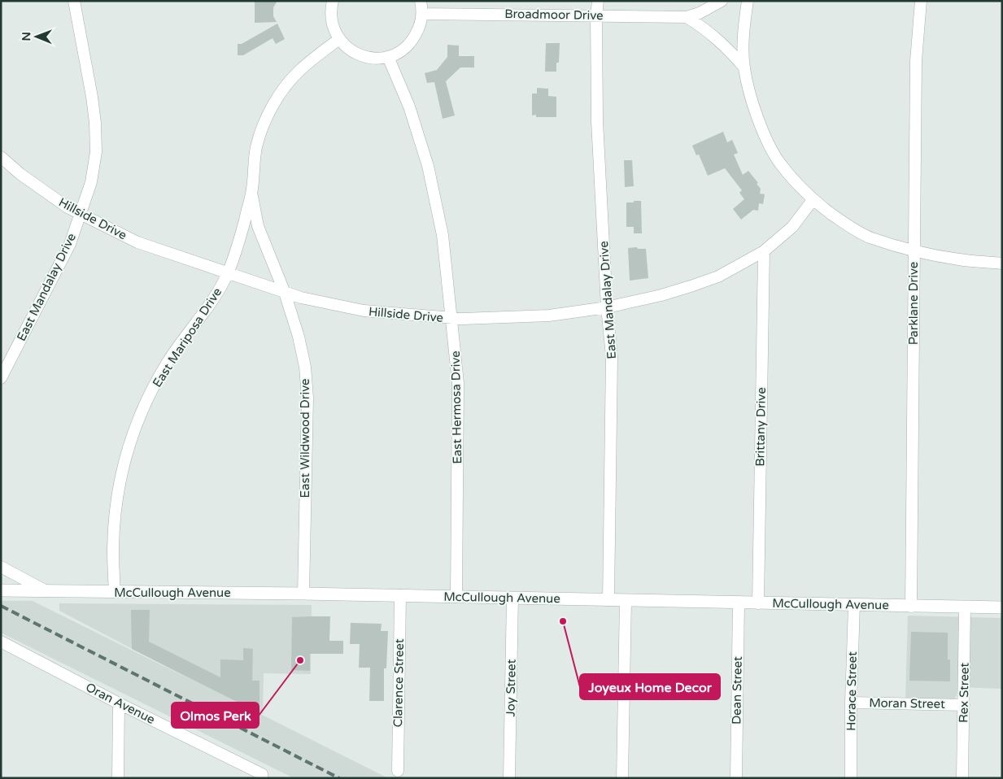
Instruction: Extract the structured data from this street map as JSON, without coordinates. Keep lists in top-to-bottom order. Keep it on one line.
{"streets":{"main road":["McCullough Avenue"],"street":["Broadmoor Drive","Hillside Drive","East Mandalay Drive","Parklane Drive","East Mariposa Drive","East Hermosa Drive","Brittany Drive","East Wildwood Drive","Clarence Street","Joy Street","Dean Street","Horace Street","Rex Street","Oran Avenue","Moran Street"]},"crossings":[["Broadmoor Drive","East Mandalay Drive"],["Hillside Drive","East Mandalay Drive"],["Hillside Drive","East Mariposa Drive"],["Hillside Drive","East Hermosa Drive"],["Hillside Drive","Brittany Drive"],["Hillside Drive","East Wildwood Drive"],["East Mandalay Drive","McCullough Avenue"],["Parklane Drive","McCullough Avenue"],["East Mariposa Drive","East Wildwood Drive"],["East Mariposa Drive","McCullough Avenue"],["East Hermosa Drive","McCullough Avenue"],["Brittany Drive","McCullough Avenue"],["East Wildwood Drive","McCullough Avenue"],["McCullough Avenue","Clarence Street"],["McCullough Avenue","Joy Street"],["McCullough Avenue","Dean Street"],["McCullough Avenue","Horace Street"],["McCullough Avenue","Rex Street"],["Horace Street","Moran Street"],["Rex Street","Moran Street"]],"places":["Joyeux Home Decor","Olmos Perk"],"north":"left"}
